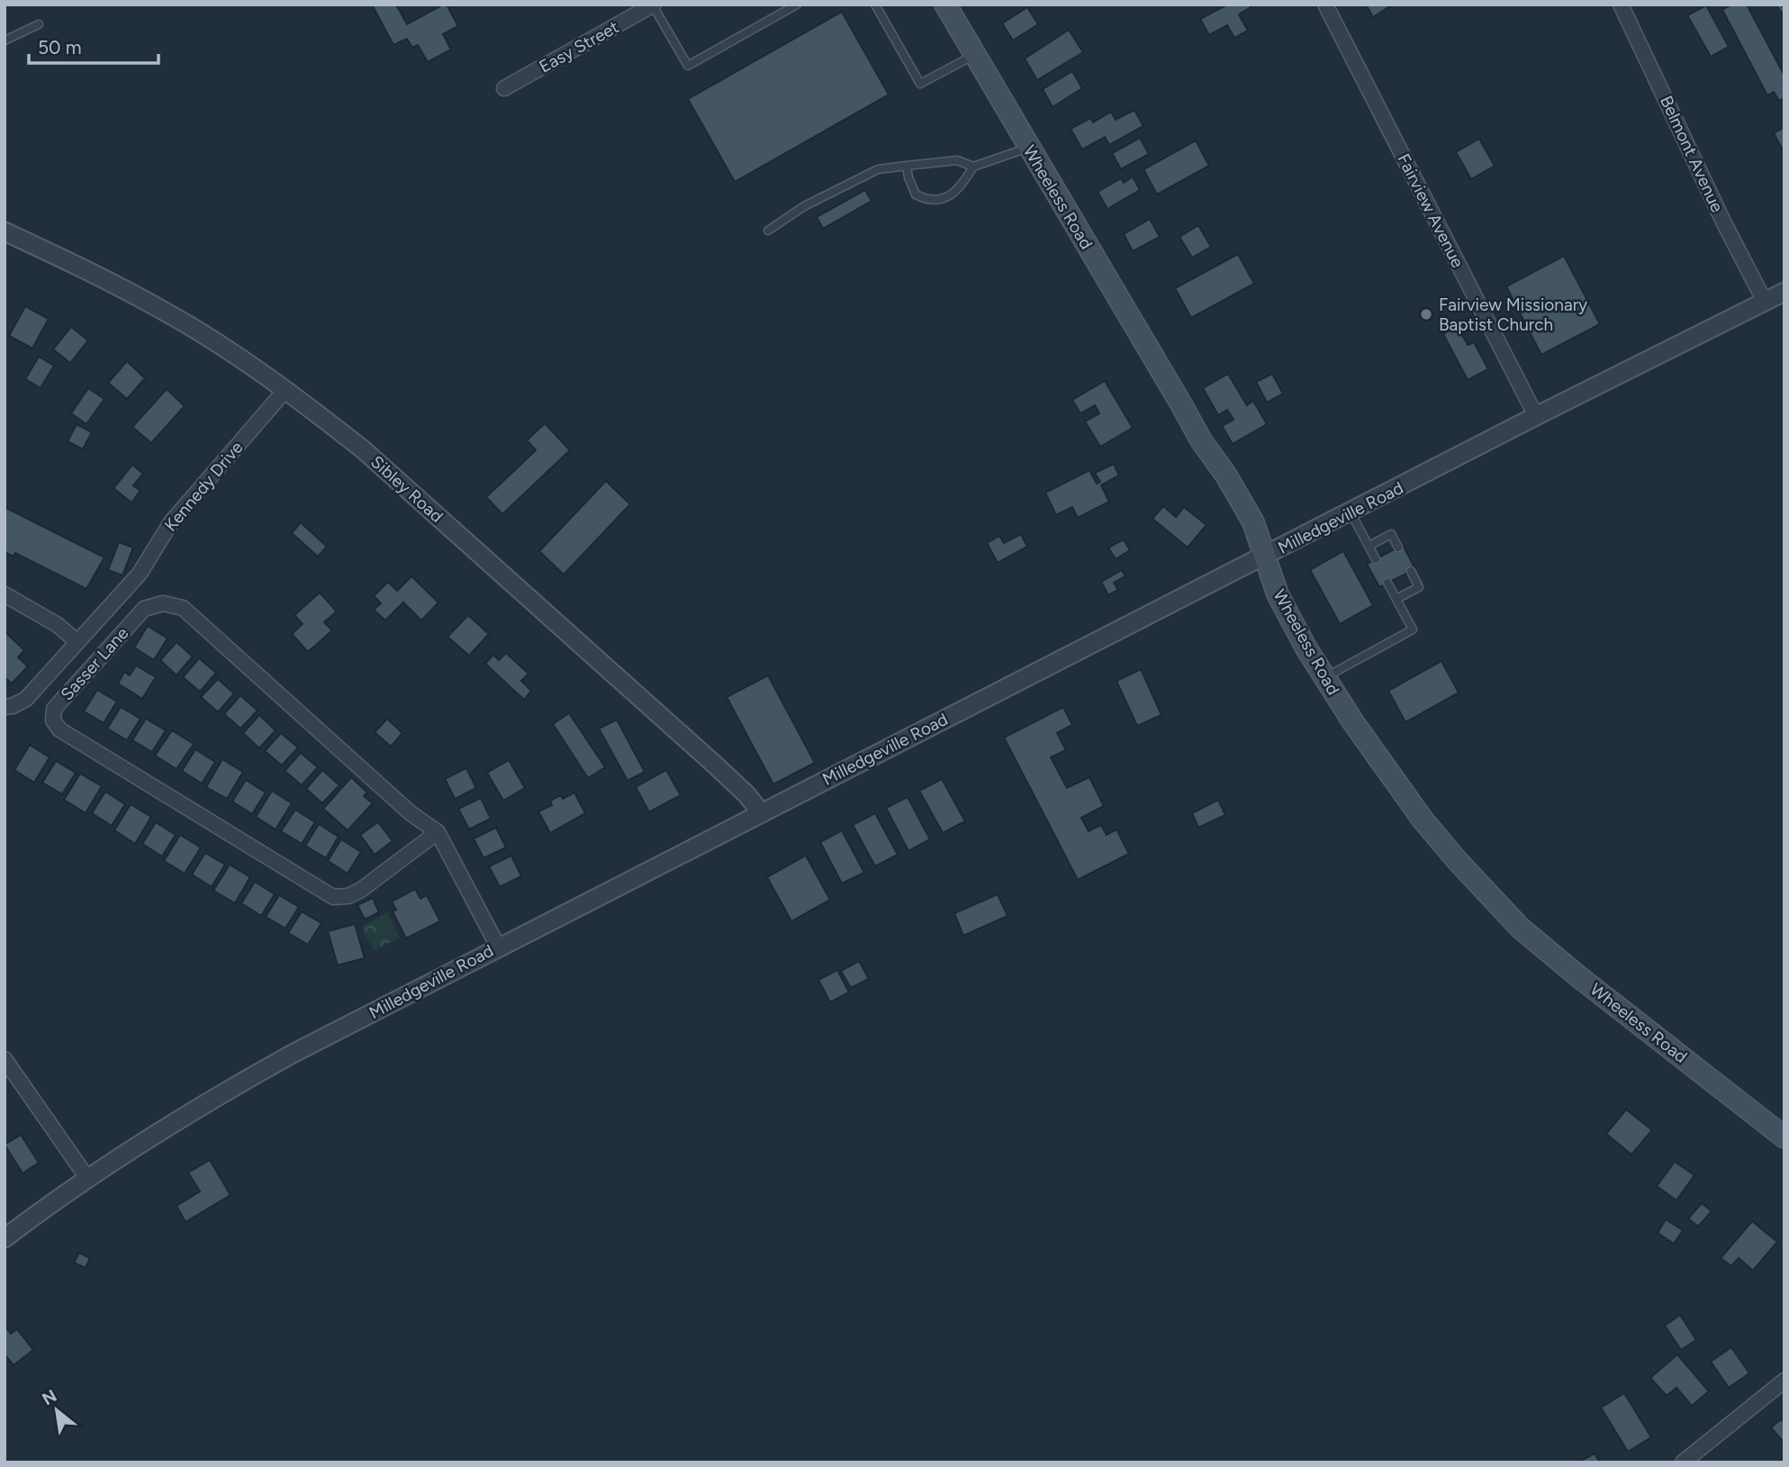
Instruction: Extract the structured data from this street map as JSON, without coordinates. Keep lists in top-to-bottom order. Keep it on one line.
{"streets":{"main road":["Wheeless Road"],"street":["Easy Street","Belmont Avenue","Fairview Avenue","Kennedy Drive","Sibley Road","Milledgeville Road","Sasser Lane"]},"crossings":[["Belmont Avenue","Milledgeville Road"],["Wheeless Road","Milledgeville Road"],["Fairview Avenue","Milledgeville Road"],["Kennedy Drive","Sibley Road"],["Sibley Road","Milledgeville Road"],["Milledgeville Road","Sasser Lane"]],"places":["Fairview Missionary Baptist Church"],"scale_bar":"50 m","north":"top left"}
